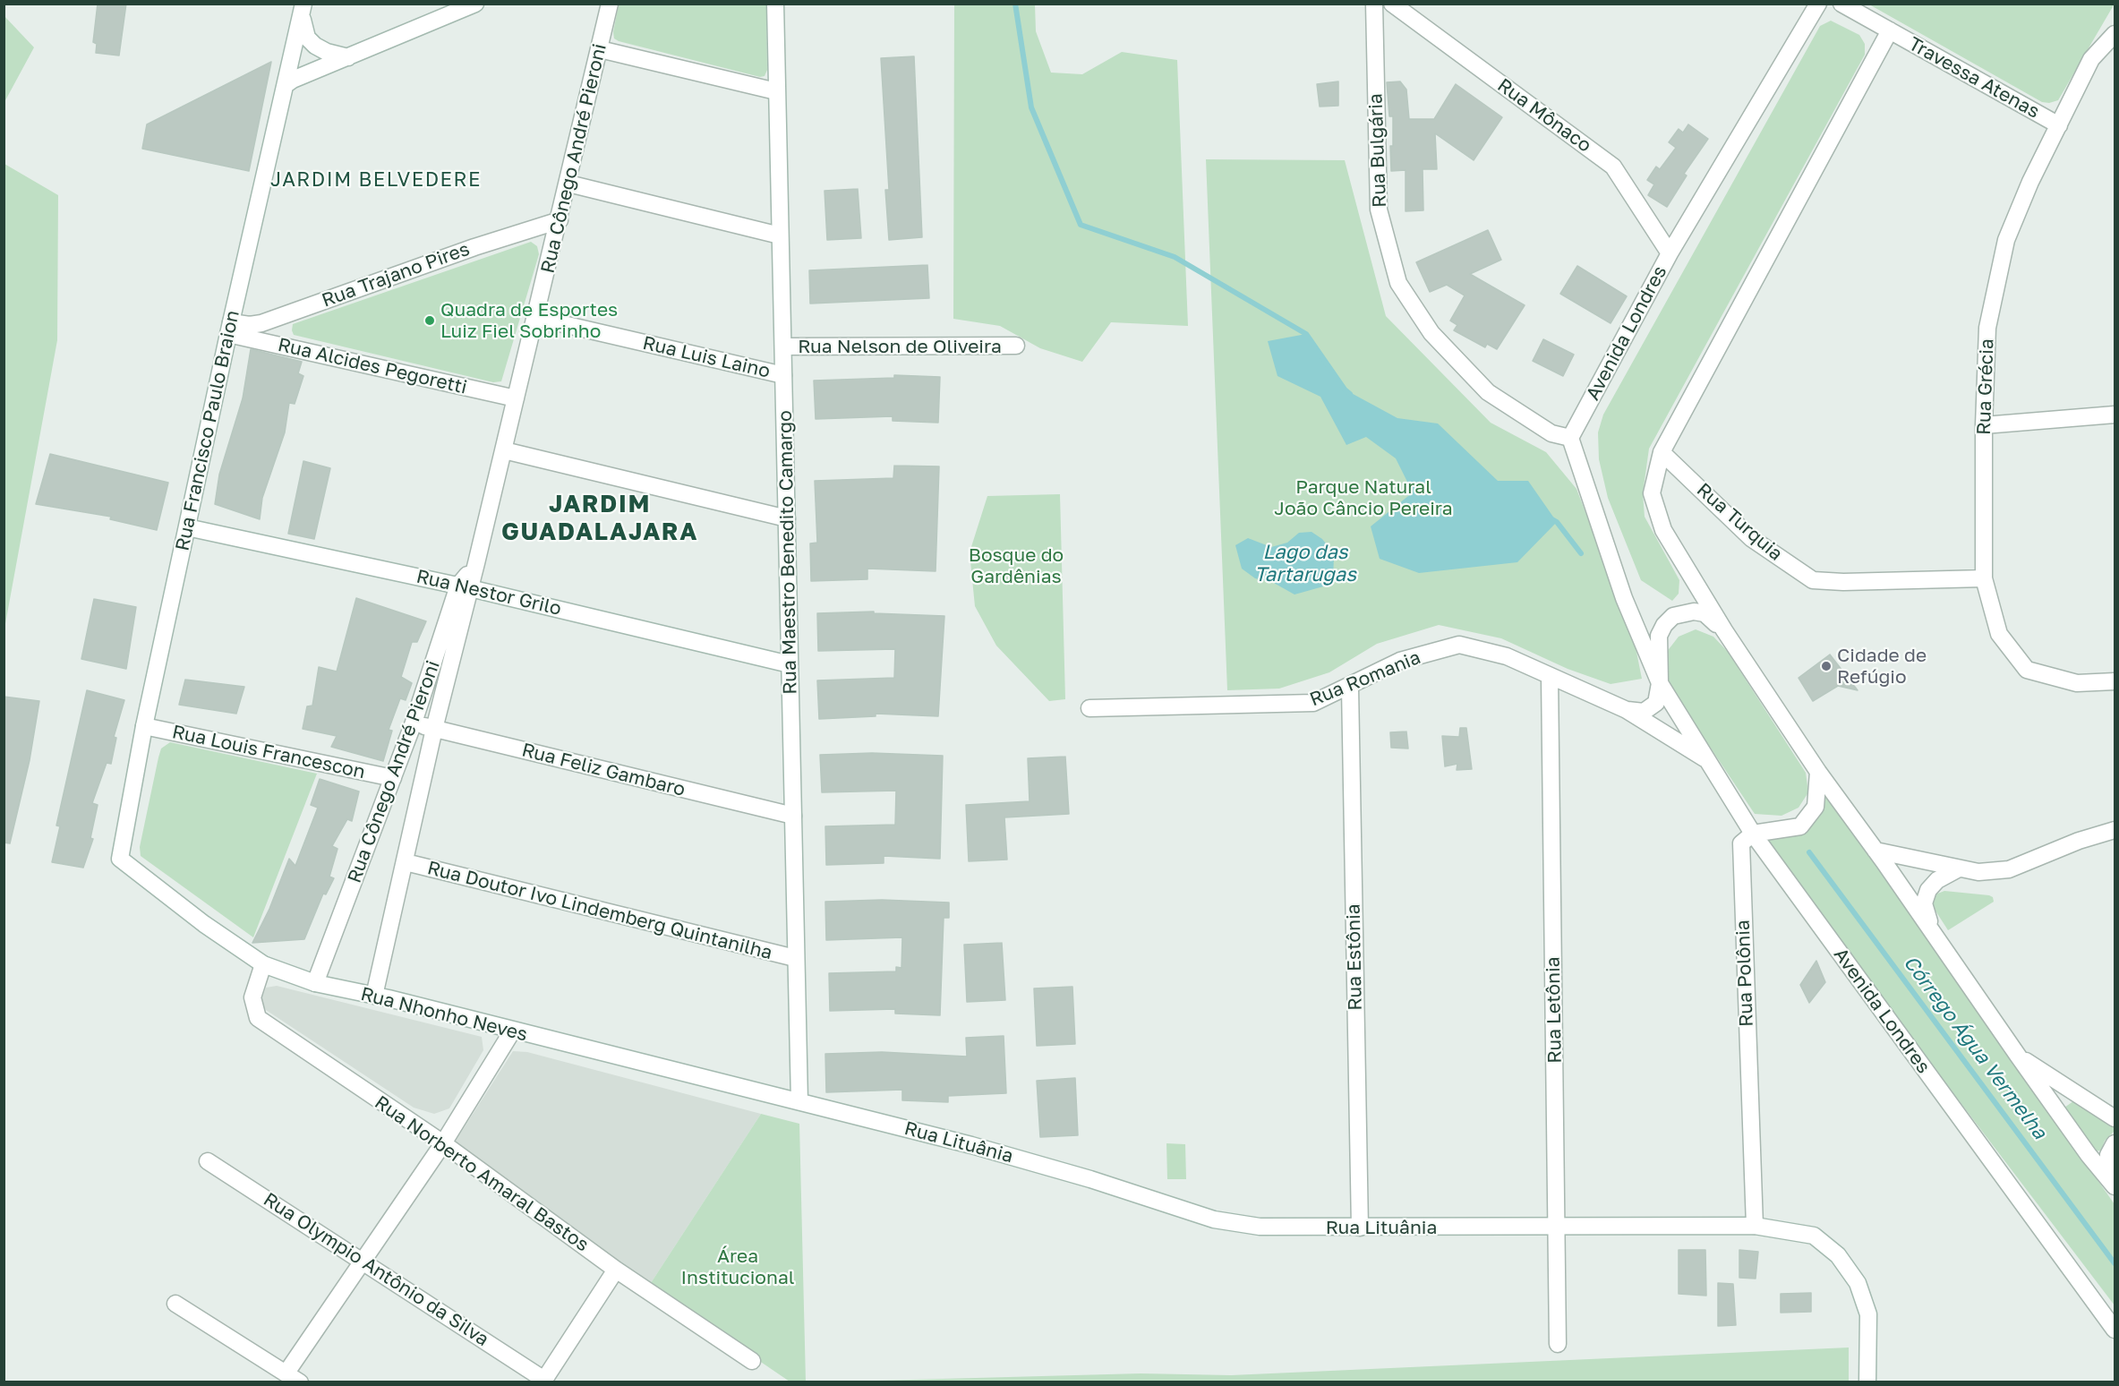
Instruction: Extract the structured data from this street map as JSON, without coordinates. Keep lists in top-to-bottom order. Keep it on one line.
{"streets":{"street":["Travessa Atenas","Rua Mônaco","Rua Bulgária","Rua Cônego André Pieroni","Rua Trajano Pires","Avenida Londres","Rua Nelson de Oliveira","Rua Luis Laino","Rua Alcides Pegoretti","Rua Grécia","Rua Francisco Paulo Braion","Rua Turquia","Rua Maestro Benedito Camargo","Rua Nestor Grilo","Rua Romania","Rua Louis Francescon","Rua Feliz Gambaro","Rua Doutor Ivo Lindemberg Quintanilha","Rua Estônia","Rua Polônia","Rua Letônia","Rua Nhonho Neves","Rua Lituânia","Rua Norberto Amaral Bastos","Rua Olympio Antônio da Silva"]},"crossings":[["Travessa Atenas","Rua Grécia"],["Rua Mônaco","Avenida Londres"],["Rua Bulgária","Avenida Londres"],["Rua Cônego André Pieroni","Rua Trajano Pires"],["Rua Cônego André Pieroni","Rua Luis Laino"],["Rua Cônego André Pieroni","Rua Alcides Pegoretti"],["Rua Cônego André Pieroni","Rua Nestor Grilo"],["Rua Cônego André Pieroni","Rua Louis Francescon"],["Rua Cônego André Pieroni","Rua Feliz Gambaro"],["Rua Cônego André Pieroni","Rua Doutor Ivo Lindemberg Quintanilha"],["Rua Cônego André Pieroni","Rua Nhonho Neves"],["Rua Trajano Pires","Rua Alcides Pegoretti"],["Rua Trajano Pires","Rua Francisco Paulo Braion"],["Avenida Londres","Rua Romania"],["Avenida Londres","Rua Polônia"],["Rua Nelson de Oliveira","Rua Maestro Benedito Camargo"],["Rua Luis Laino","Rua Maestro Benedito Camargo"],["Rua Alcides Pegoretti","Rua Francisco Paulo Braion"],["Rua Grécia","Rua Turquia"],["Rua Francisco Paulo Braion","Rua Nestor Grilo"],["Rua Francisco Paulo Braion","Rua Louis Francescon"],["Rua Francisco Paulo Braion","Rua Nhonho Neves"],["Rua Maestro Benedito Camargo","Rua Nestor Grilo"],["Rua Maestro Benedito Camargo","Rua Feliz Gambaro"],["Rua Maestro Benedito Camargo","Rua Doutor Ivo Lindemberg Quintanilha"],["Rua Maestro Benedito Camargo","Rua Nhonho Neves"],["Rua Maestro Benedito Camargo","Rua Lituânia"],["Rua Romania","Rua Estônia"],["Rua Romania","Rua Letônia"],["Rua Estônia","Rua Lituânia"],["Rua Polônia","Rua Lituânia"],["Rua Letônia","Rua Lituânia"],["Rua Nhonho Neves","Rua Lituânia"],["Rua Nhonho Neves","Rua Norberto Amaral Bastos"]],"districts":["JARDIM BELVEDERE","JARDIM GUADALAJARA"],"water":["Lago das Tartarugas","Córrego Água Vermelha"],"parks":["Parque Natural João Câncio Pereira","Bosque do Gardênias","Área Institucional"],"places":["Quadra de Esportes Luiz Fiel Sobrinho","Cidade de Refúgio"]}
